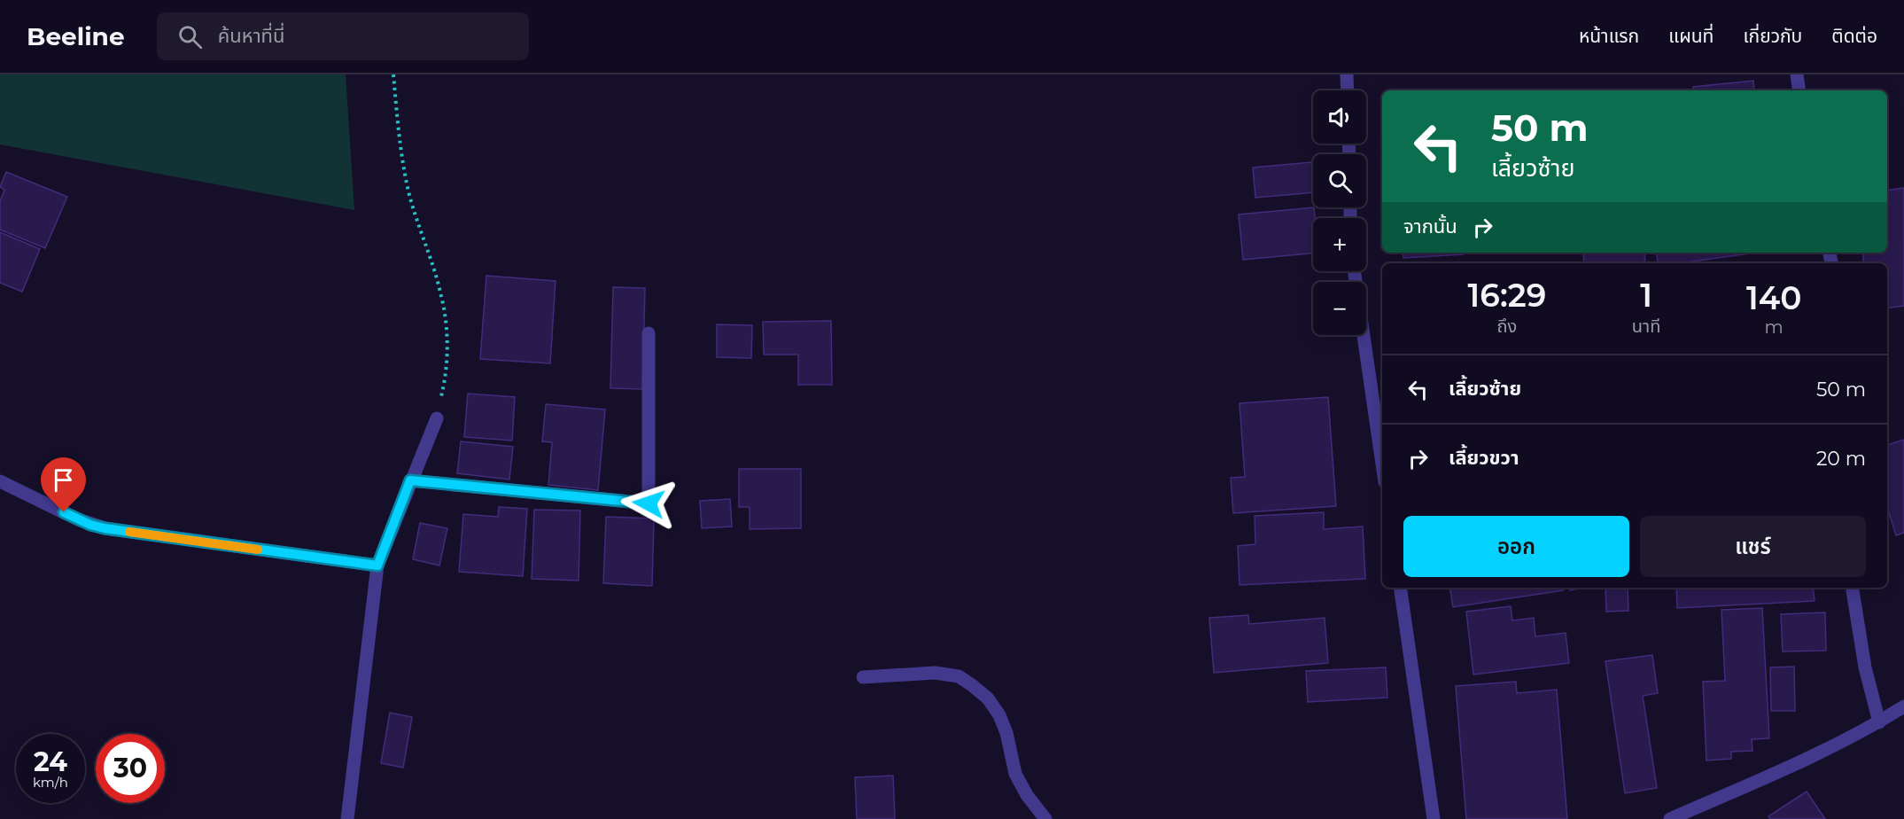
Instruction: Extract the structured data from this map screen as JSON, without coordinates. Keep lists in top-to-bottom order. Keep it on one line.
{"page":{"header":"Beeline","search":"ค้นหาที่นี่","nav":["หน้าแรก","แผนที่","เกี่ยวกับ","ติดต่อ"],"map_buttons":["+","−"],"turn":["50 m","เลี้ยวซ้าย"],"then":"จากนั้น","eta":["16:29","ถึง","1","นาที","140","m"],"list":[{"name":"เลี้ยวซ้าย","value":"50 m"},{"name":"เลี้ยวขวา","value":"20 m"}],"buttons":["ออก","แชร์"],"speed":"24 km/h","limit":"30"}}
